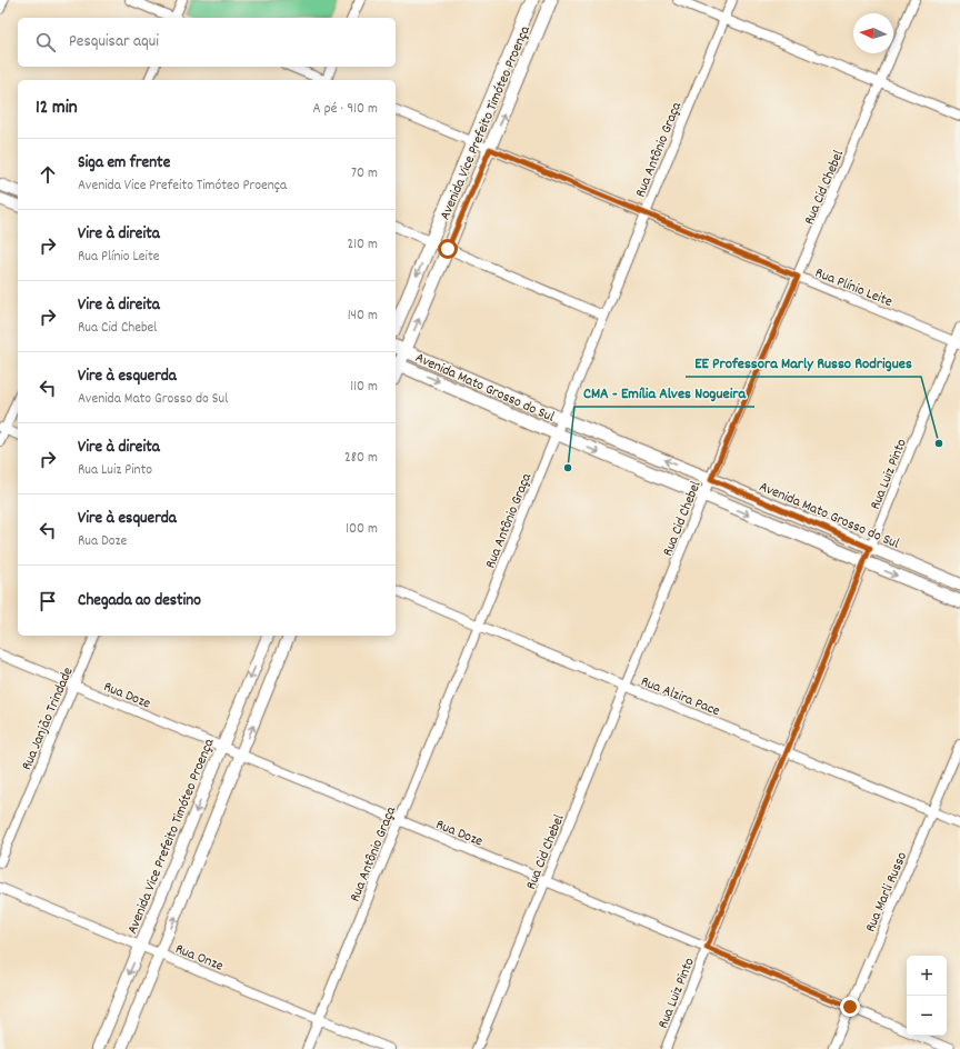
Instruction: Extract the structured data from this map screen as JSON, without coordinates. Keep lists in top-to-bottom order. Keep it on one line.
{"streets":{"main road":["Avenida Vice Prefeito Timóteo Proença","Avenida Mato Grosso do Sul"],"street":["Rua Antônio Graça","Rua Cid Chebel","Rua Plínio Leite","Rua Luiz Pinto","Rua Doze","Rua Alzira Pace","Rua Janjão Trindade","Rua Marli Russo","Rua Onze"]},"crossings":[["Avenida Vice Prefeito Timóteo Proença","Rua Plínio Leite"],["Avenida Vice Prefeito Timóteo Proença","Avenida Mato Grosso do Sul"],["Avenida Vice Prefeito Timóteo Proença","Rua Doze"],["Avenida Vice Prefeito Timóteo Proença","Rua Onze"],["Rua Antônio Graça","Rua Plínio Leite"],["Rua Antônio Graça","Avenida Mato Grosso do Sul"],["Rua Antônio Graça","Rua Doze"],["Rua Antônio Graça","Rua Alzira Pace"],["Rua Antônio Graça","Rua Onze"],["Rua Cid Chebel","Rua Plínio Leite"],["Rua Cid Chebel","Avenida Mato Grosso do Sul"],["Rua Cid Chebel","Rua Doze"],["Rua Cid Chebel","Rua Alzira Pace"],["Rua Plínio Leite","Rua Luiz Pinto"],["Avenida Mato Grosso do Sul","Rua Luiz Pinto"],["Rua Luiz Pinto","Rua Doze"],["Rua Luiz Pinto","Rua Alzira Pace"],["Rua Doze","Rua Janjão Trindade"],["Rua Doze","Rua Marli Russo"],["Rua Alzira Pace","Rua Marli Russo"]],"places":["EE Professora Marly Russo Rodrigues","CMA - Emília Alves Nogueira"],"north":"left","page":{"search":"Pesquisar aqui","heading":["12 min","A pé · 910 m"],"list":[["Siga em frente","Avenida Vice Prefeito Timóteo Proença","70 m"],["Vire à direita","Rua Plínio Leite","210 m"],["Vire à direita","Rua Cid Chebel","140 m"],["Vire à esquerda","Avenida Mato Grosso do Sul","110 m"],["Vire à direita","Rua Luiz Pinto","280 m"],["Vire à esquerda","Rua Doze","100 m"],"Chegada ao destino"],"map_buttons":["+","−"]}}
